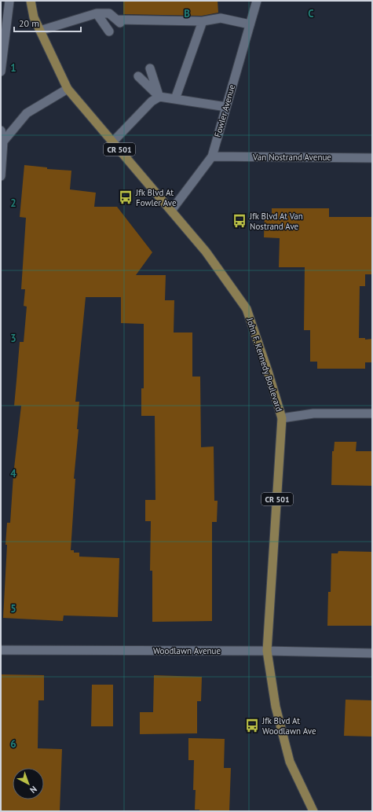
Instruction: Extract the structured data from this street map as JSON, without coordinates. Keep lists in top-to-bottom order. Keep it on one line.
{"streets":{"main road":["CR 501","John F. Kennedy Boulevard"],"street":["Fowler Avenue","Van Nostrand Avenue","Woodlawn Avenue"]},"crossings":[["Fowler Avenue","Van Nostrand Avenue"],["Fowler Avenue","John F. Kennedy Boulevard"],["John F. Kennedy Boulevard","Woodlawn Avenue"]],"places":{"bus stop":["Jfk Blvd At Fowler Ave","Jfk Blvd At Van Nostrand Ave","Jfk Blvd At Woodlawn Ave"]},"scale_bar":"20 m","north":"bottom right","grid":{"columns":["B","C"],"rows":["1","2","3","4","5","6"]}}
